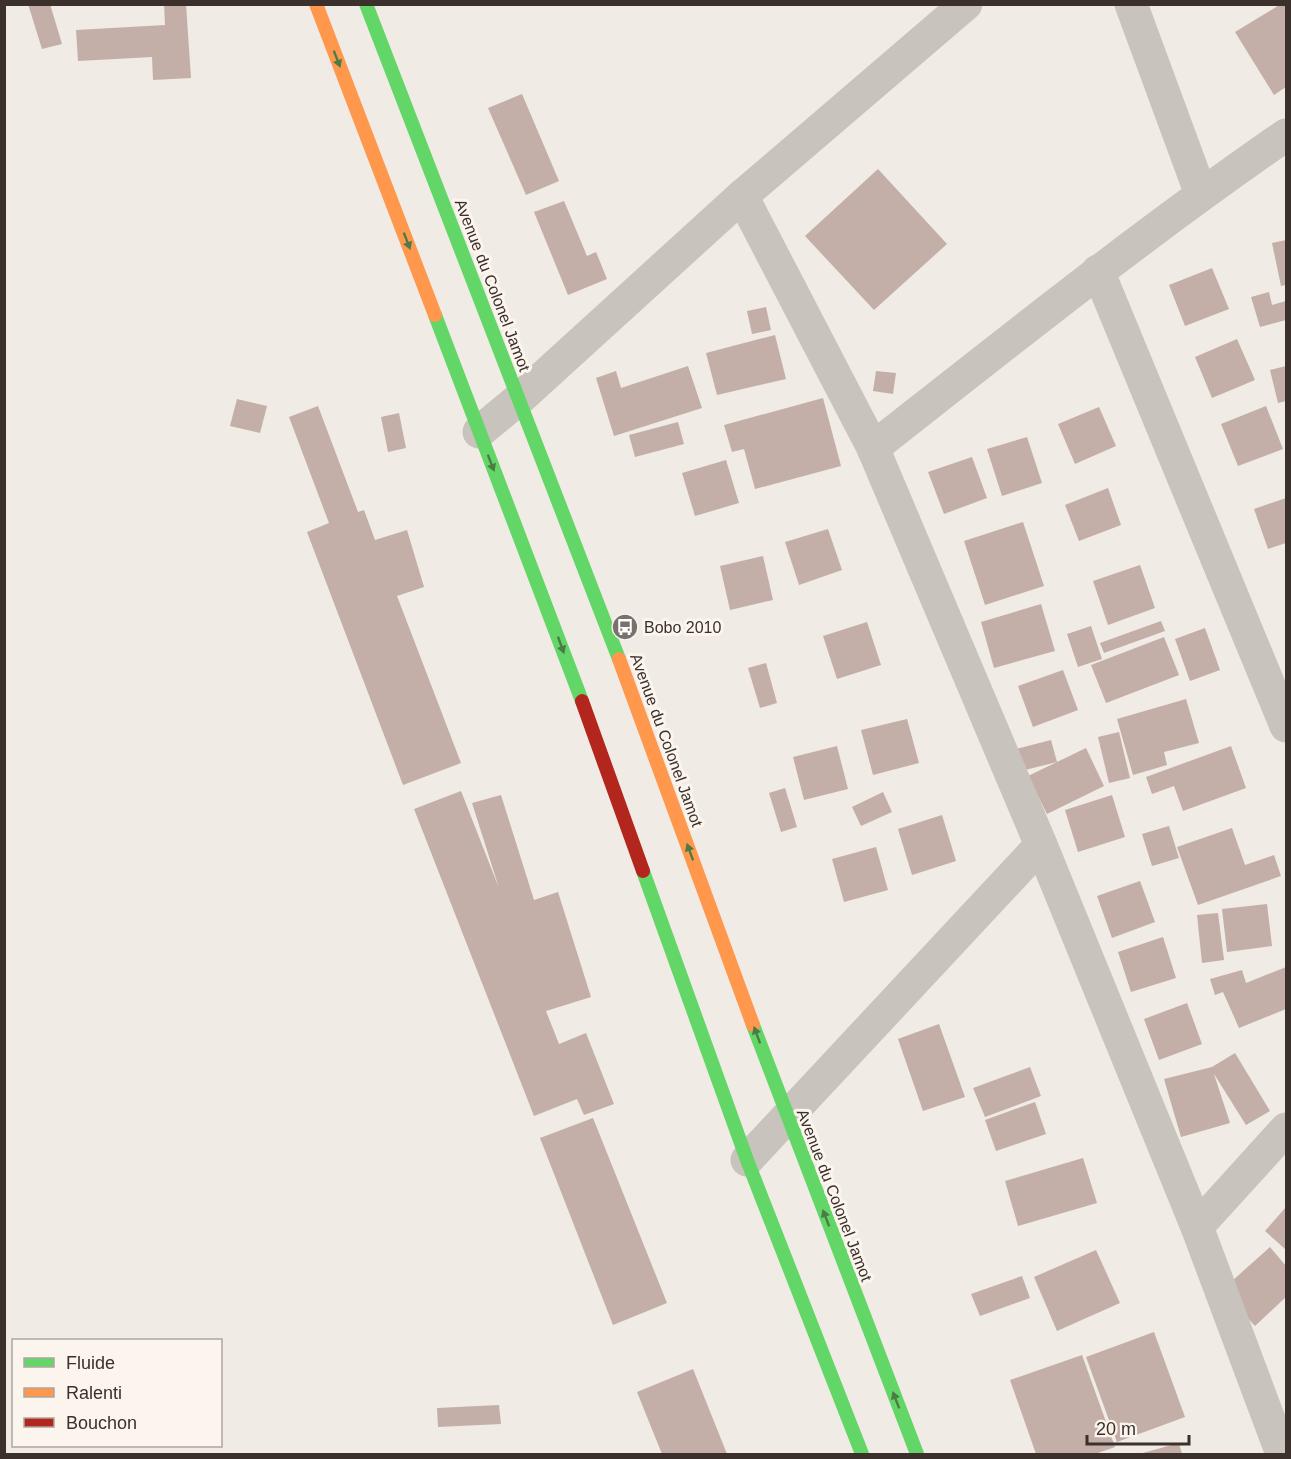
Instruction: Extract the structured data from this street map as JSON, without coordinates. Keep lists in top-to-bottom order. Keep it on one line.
{"streets":{"main road":["Avenue du Colonel Jamot"]},"places":{"bus stop":["Bobo 2010"]},"legend":["Fluide","Ralenti","Bouchon"],"scale_bar":"20 m"}
